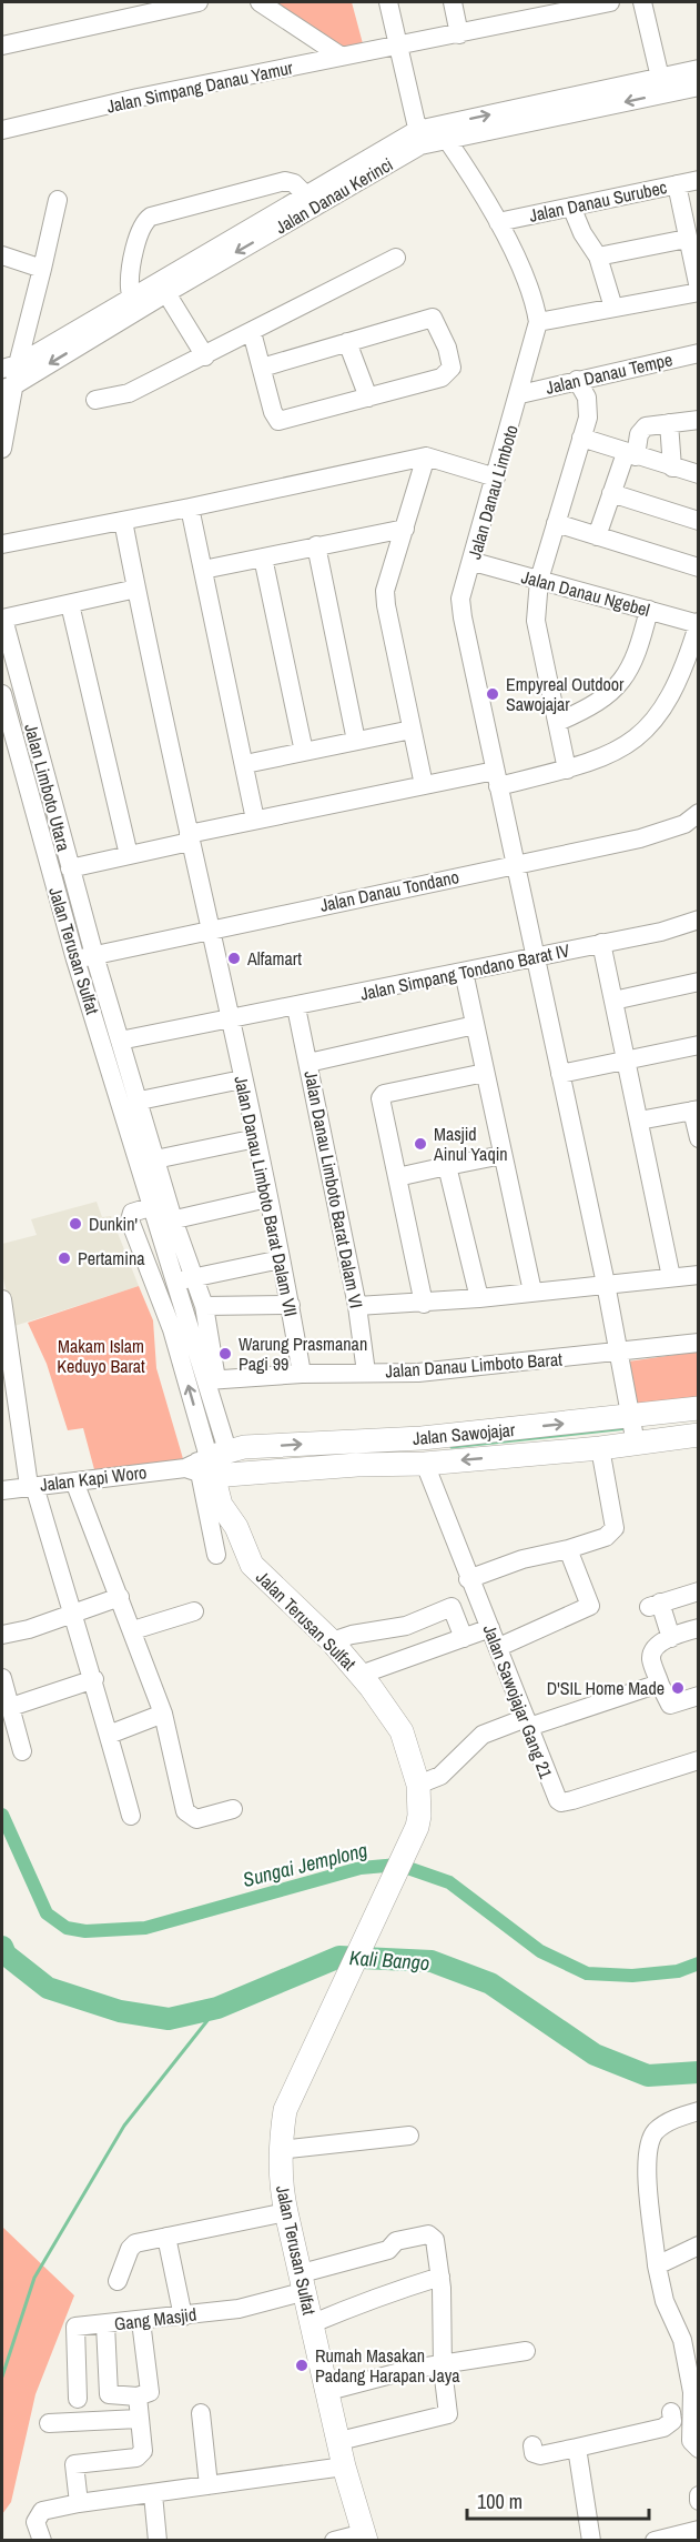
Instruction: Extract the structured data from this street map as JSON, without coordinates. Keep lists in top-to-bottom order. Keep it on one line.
{"streets":{"main road":["Jalan Terusan Sulfat","Jalan Sawojajar"],"street":["Jalan Simpang Danau Yamur","Jalan Danau Kerinci","Jalan Danau Surubec","Jalan Danau Tempe","Jalan Danau Limboto","Jalan Danau Ngebel","Jalan Limboto Utara","Jalan Danau Tondano","Jalan Simpang Tondano Barat IV","Jalan Danau Limboto Barat Dalam VI","Jalan Danau Limboto Barat Dalam VII","Jalan Danau Limboto Barat","Jalan Kapi Woro","Jalan Sawojajar Gang 21","Gang Masjid"]},"crossings":[["Jalan Danau Kerinci","Jalan Danau Limboto"],["Jalan Danau Surubec","Jalan Danau Limboto"],["Jalan Danau Tempe","Jalan Danau Limboto"],["Jalan Danau Limboto","Jalan Danau Ngebel"],["Jalan Danau Limboto","Jalan Danau Tondano"],["Jalan Danau Limboto","Jalan Simpang Tondano Barat IV"],["Jalan Limboto Utara","Jalan Danau Tondano"],["Jalan Limboto Utara","Jalan Terusan Sulfat"],["Jalan Limboto Utara","Jalan Simpang Tondano Barat IV"],["Jalan Danau Tondano","Jalan Terusan Sulfat"],["Jalan Danau Tondano","Jalan Danau Limboto Barat Dalam VII"],["Jalan Terusan Sulfat","Jalan Simpang Tondano Barat IV"],["Jalan Terusan Sulfat","Jalan Danau Limboto Barat"],["Jalan Terusan Sulfat","Jalan Sawojajar"],["Jalan Terusan Sulfat","Jalan Kapi Woro"],["Jalan Terusan Sulfat","Gang Masjid"],["Jalan Simpang Tondano Barat IV","Jalan Danau Limboto Barat Dalam VI"],["Jalan Simpang Tondano Barat IV","Jalan Danau Limboto Barat Dalam VII"],["Jalan Danau Limboto Barat Dalam VI","Jalan Danau Limboto Barat"],["Jalan Danau Limboto Barat Dalam VII","Jalan Danau Limboto Barat"],["Jalan Sawojajar","Jalan Kapi Woro"],["Jalan Sawojajar","Jalan Sawojajar Gang 21"]],"water":["Sungai Jemplong","Kali Bango"],"parks":["Makam Islam Keduyo Barat"],"places":["Empyreal Outdoor Sawojajar","Alfamart","Masjid Ainul Yaqin","Dunkin'","Pertamina","Warung Prasmanan Pagi 99","D'SIL Home Made","Rumah Masakan Padang Harapan Jaya"],"scale_bar":"100 m"}
